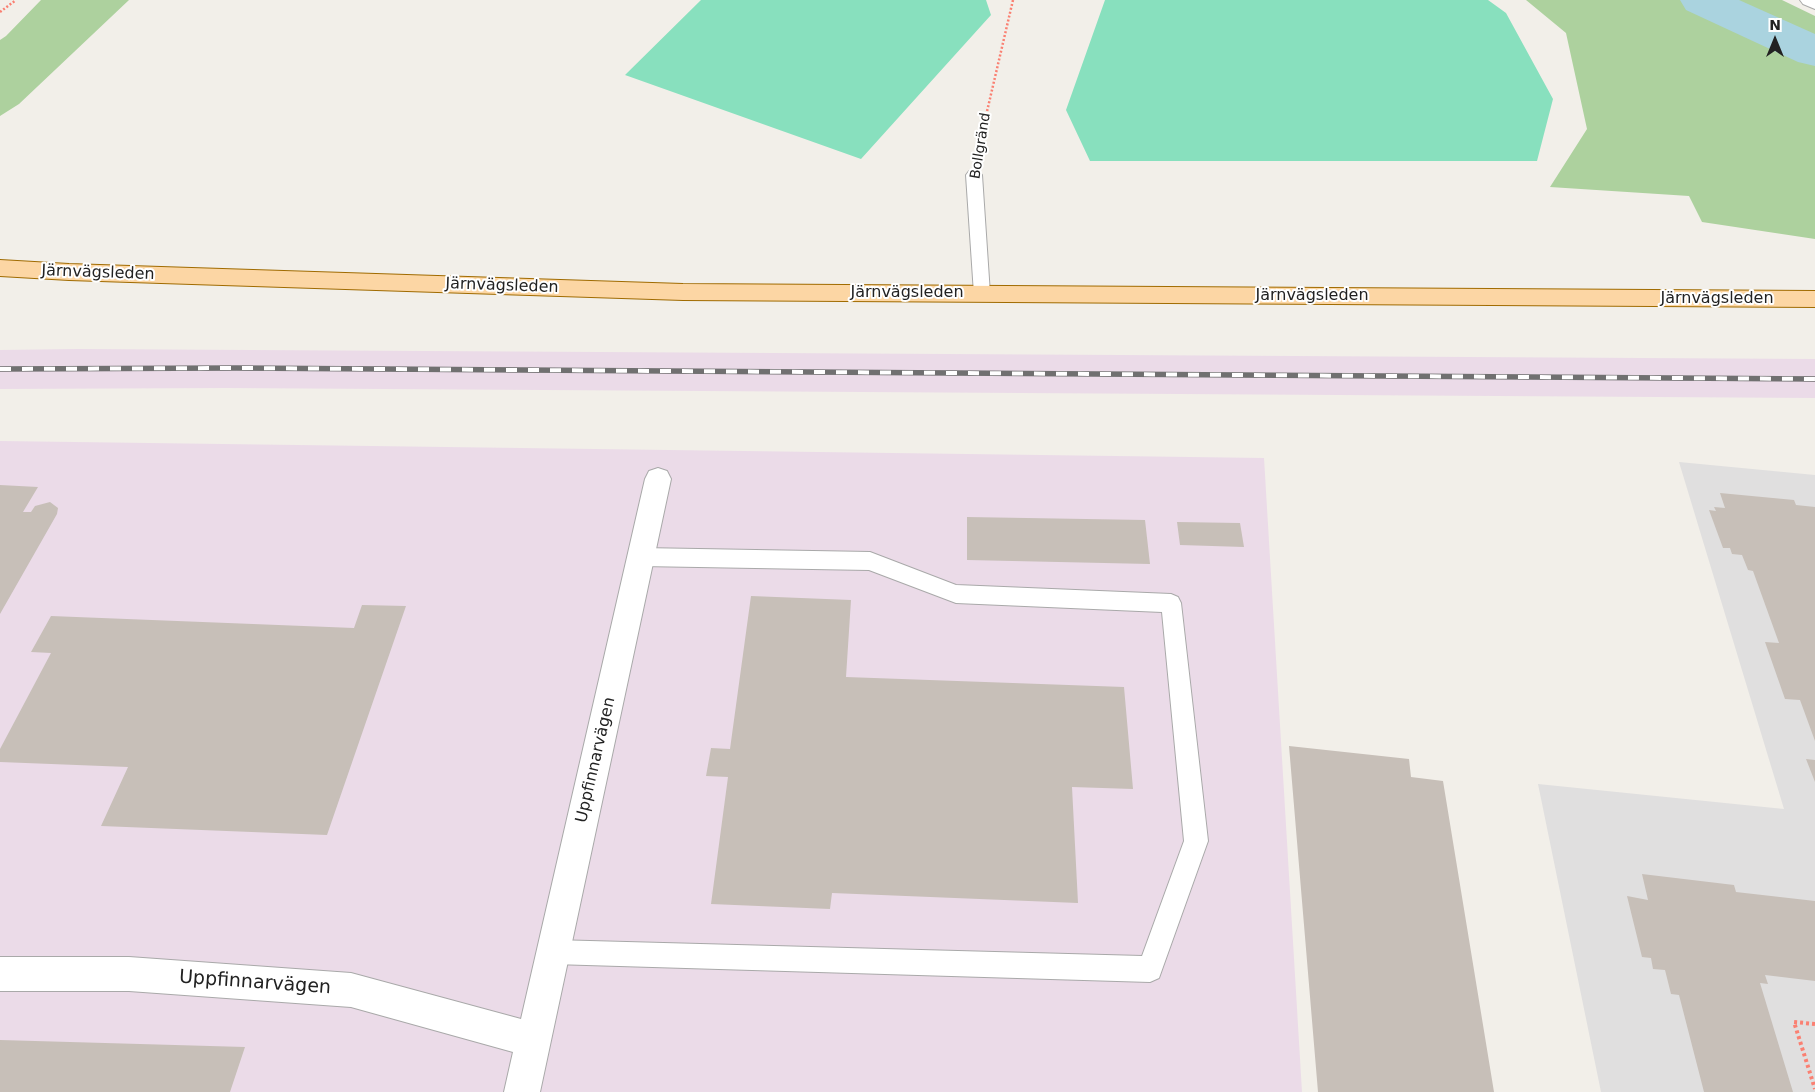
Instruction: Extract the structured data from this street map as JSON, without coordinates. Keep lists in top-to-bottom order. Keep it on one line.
{"streets":{"main road":["Järnvägsleden"],"street":["Uppfinnarvägen"],"lane":["Bollgränd"]},"crossings":[["Bollgränd","Järnvägsleden"]],"north":"top"}
